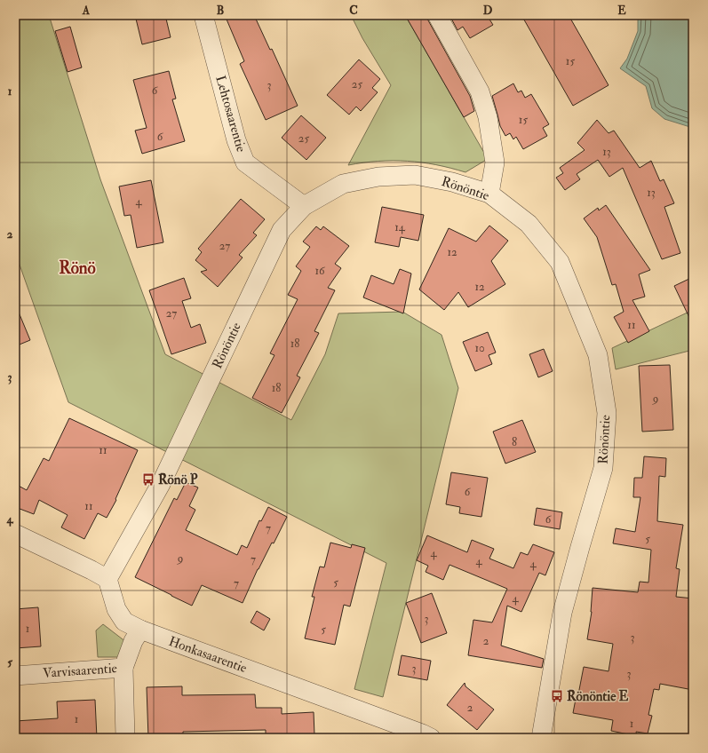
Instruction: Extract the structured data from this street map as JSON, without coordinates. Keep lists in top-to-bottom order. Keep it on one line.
{"streets":{"street":["Lehtosaarentie","Rönöntie","Honkasaarentie","Varvisaarentie"]},"crossings":[["Lehtosaarentie","Rönöntie"],["Rönöntie","Honkasaarentie"],["Honkasaarentie","Varvisaarentie"]],"districts":["Rönö"],"places":{"bus stop":["Rönö P","Rönöntie E"]},"house_numbers":["15","25","3","6","15","6","25","13","13","4","14","27","12","16","12","27","11","18","10","18","9","8","11","6","11","6","7","5","4","9","7","4","4","5","7","4","3","1","5","3","2","3","3","2","1","1"],"grid":{"columns":["A","B","C","D","E"],"rows":["1","2","3","4","5"]}}
